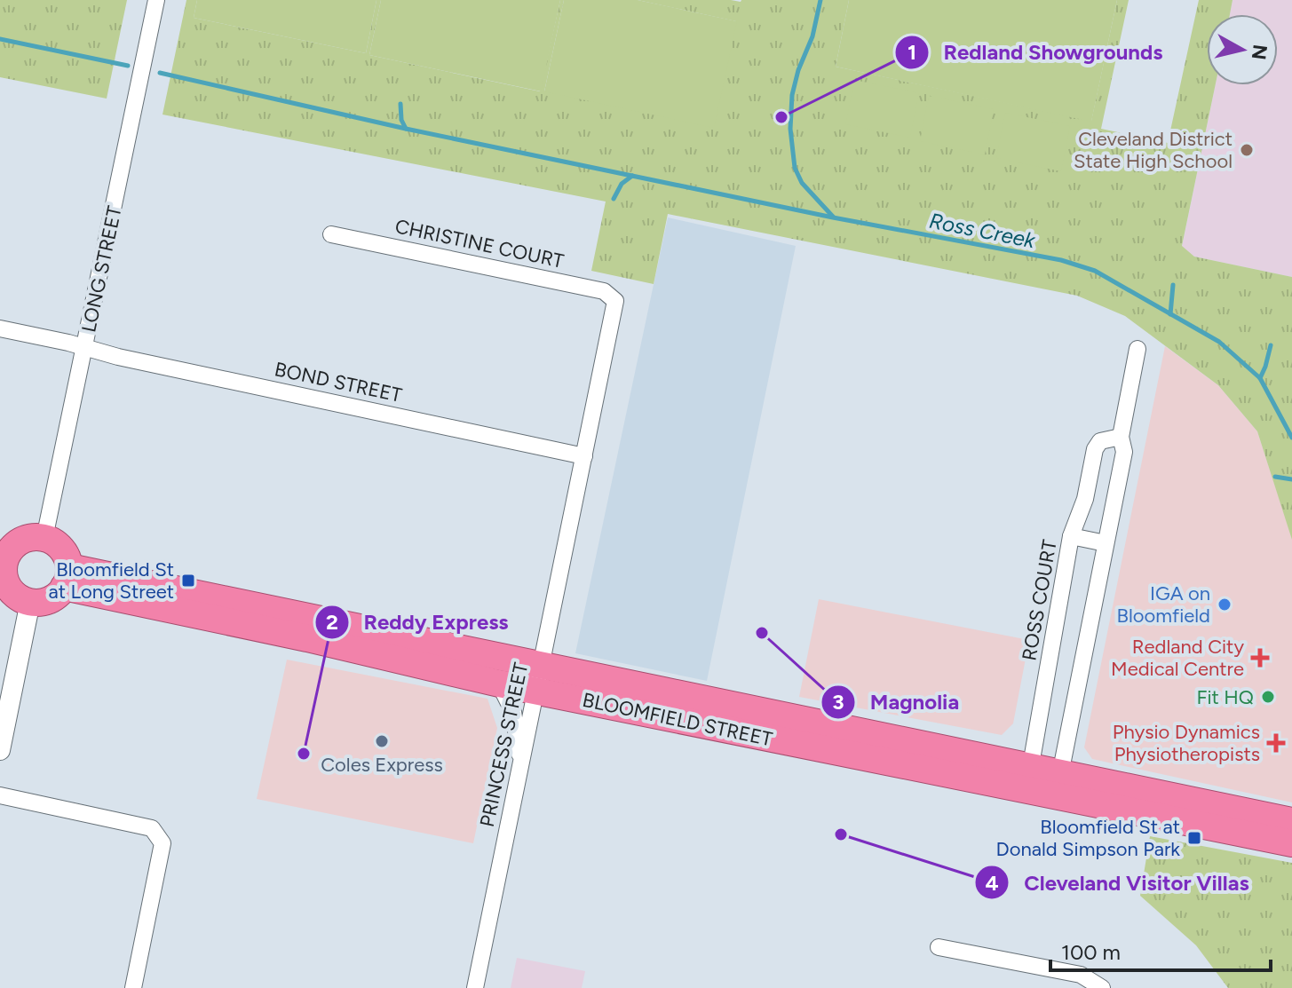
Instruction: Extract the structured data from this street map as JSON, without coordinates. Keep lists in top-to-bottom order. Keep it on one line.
{"streets":{"highway":["BLOOMFIELD STREET"],"street":["CHRISTINE COURT","LONG STREET","BOND STREET","ROSS COURT","PRINCESS STREET"]},"crossings":[["CHRISTINE COURT","PRINCESS STREET"],["LONG STREET","BOND STREET"],["LONG STREET","BLOOMFIELD STREET"],["BOND STREET","PRINCESS STREET"],["ROSS COURT","BLOOMFIELD STREET"],["BLOOMFIELD STREET","PRINCESS STREET"]],"water":["Ross Creek"],"places":{"other":["Redland Showgrounds","Cleveland District State High School","IGA on Bloomfield","Magnolia","Fit HQ","Coles Express","Reddy Express","Cleveland Visitor Villas"],"transit":["Bloomfield St at Long Street","Bloomfield St at Donald Simpson Park"],"health":["Redland City Medical Centre","Physio Dynamics Physiotheropists"]},"scale_bar":"100 m","north":"right"}
